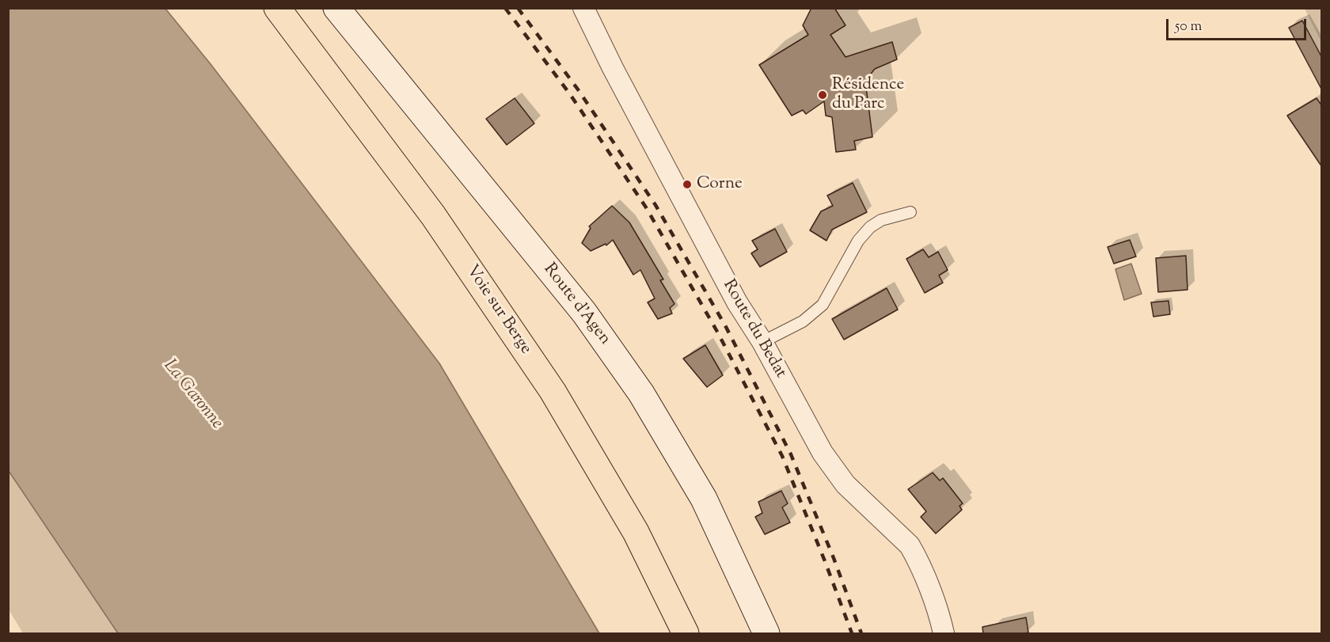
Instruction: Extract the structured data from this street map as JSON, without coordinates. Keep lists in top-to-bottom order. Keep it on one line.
{"streets":{"main road":["Route d'Agen","Voie sur Berge"],"street":["Route du Bedat"]},"water":["La Garonne"],"places":["Résidence du Parc","Corne"],"scale_bar":"50 m"}
